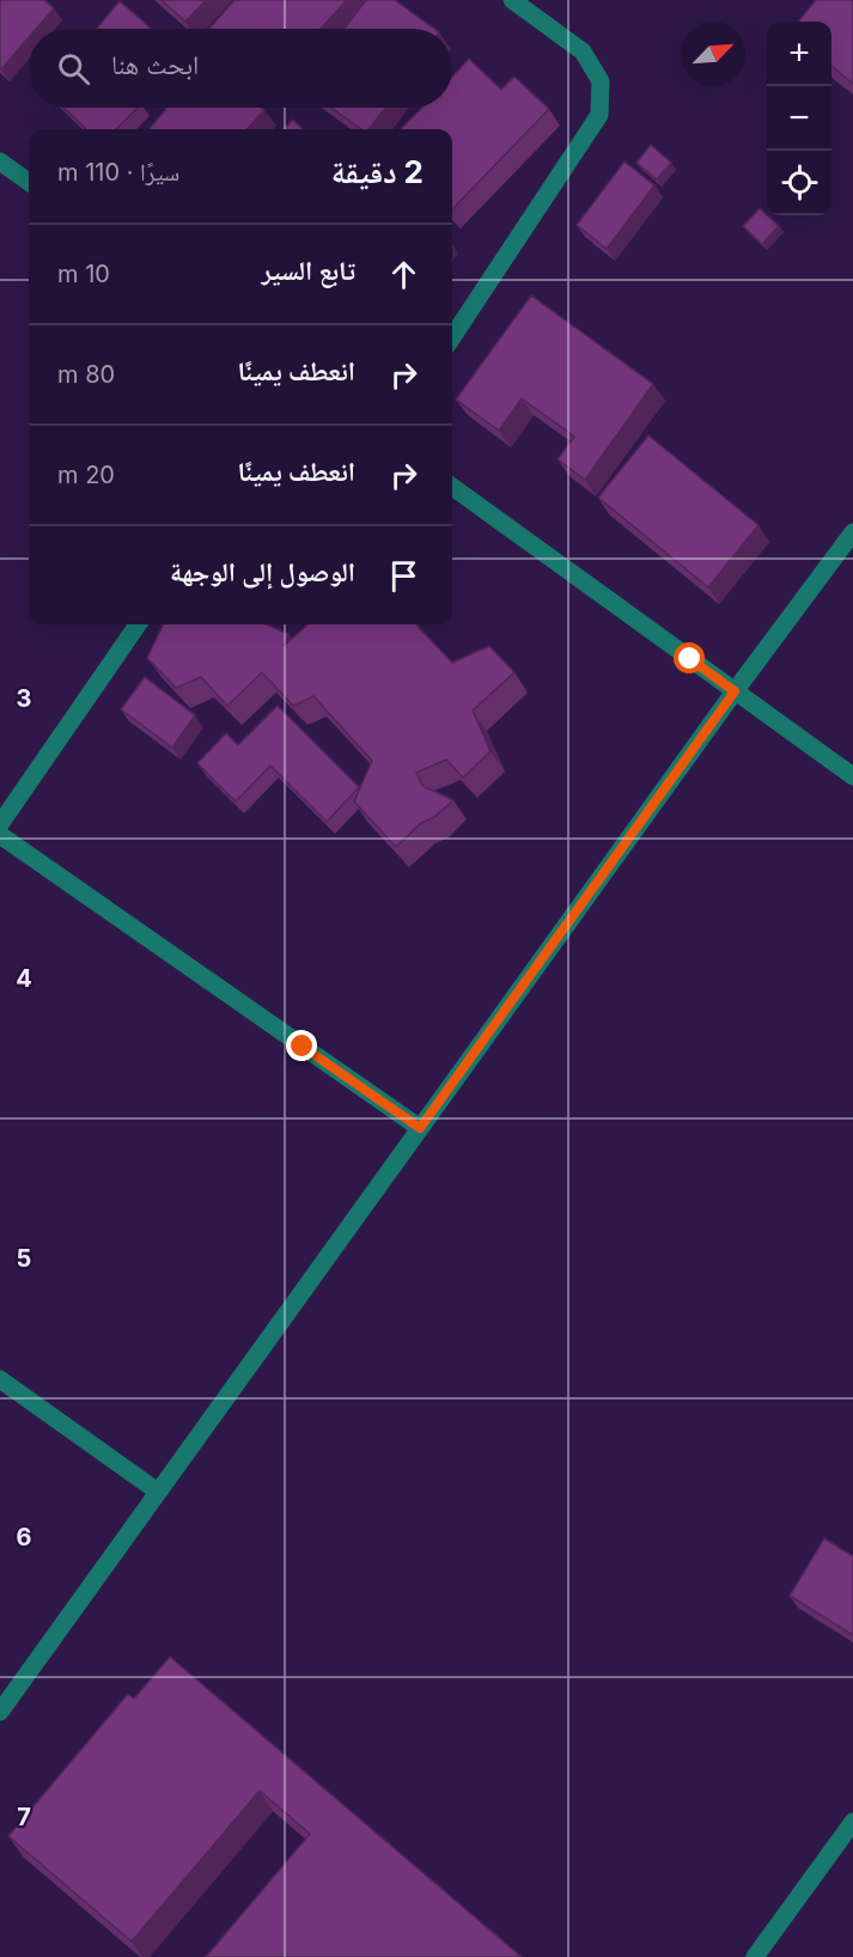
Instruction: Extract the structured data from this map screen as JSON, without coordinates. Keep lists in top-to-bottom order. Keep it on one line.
{"north":"top right","page":{"map_buttons":["+","−"],"search":"ابحث هنا","heading":["2 دقيقة","سيرًا · 110 m"],"list":[["تابع السير","10 m"],["انعطف يمينًا","80 m"],["انعطف يمينًا","20 m"],"الوصول إلى الوجهة"]},"grid":{"rows":["3","4","5","6","7"]}}
